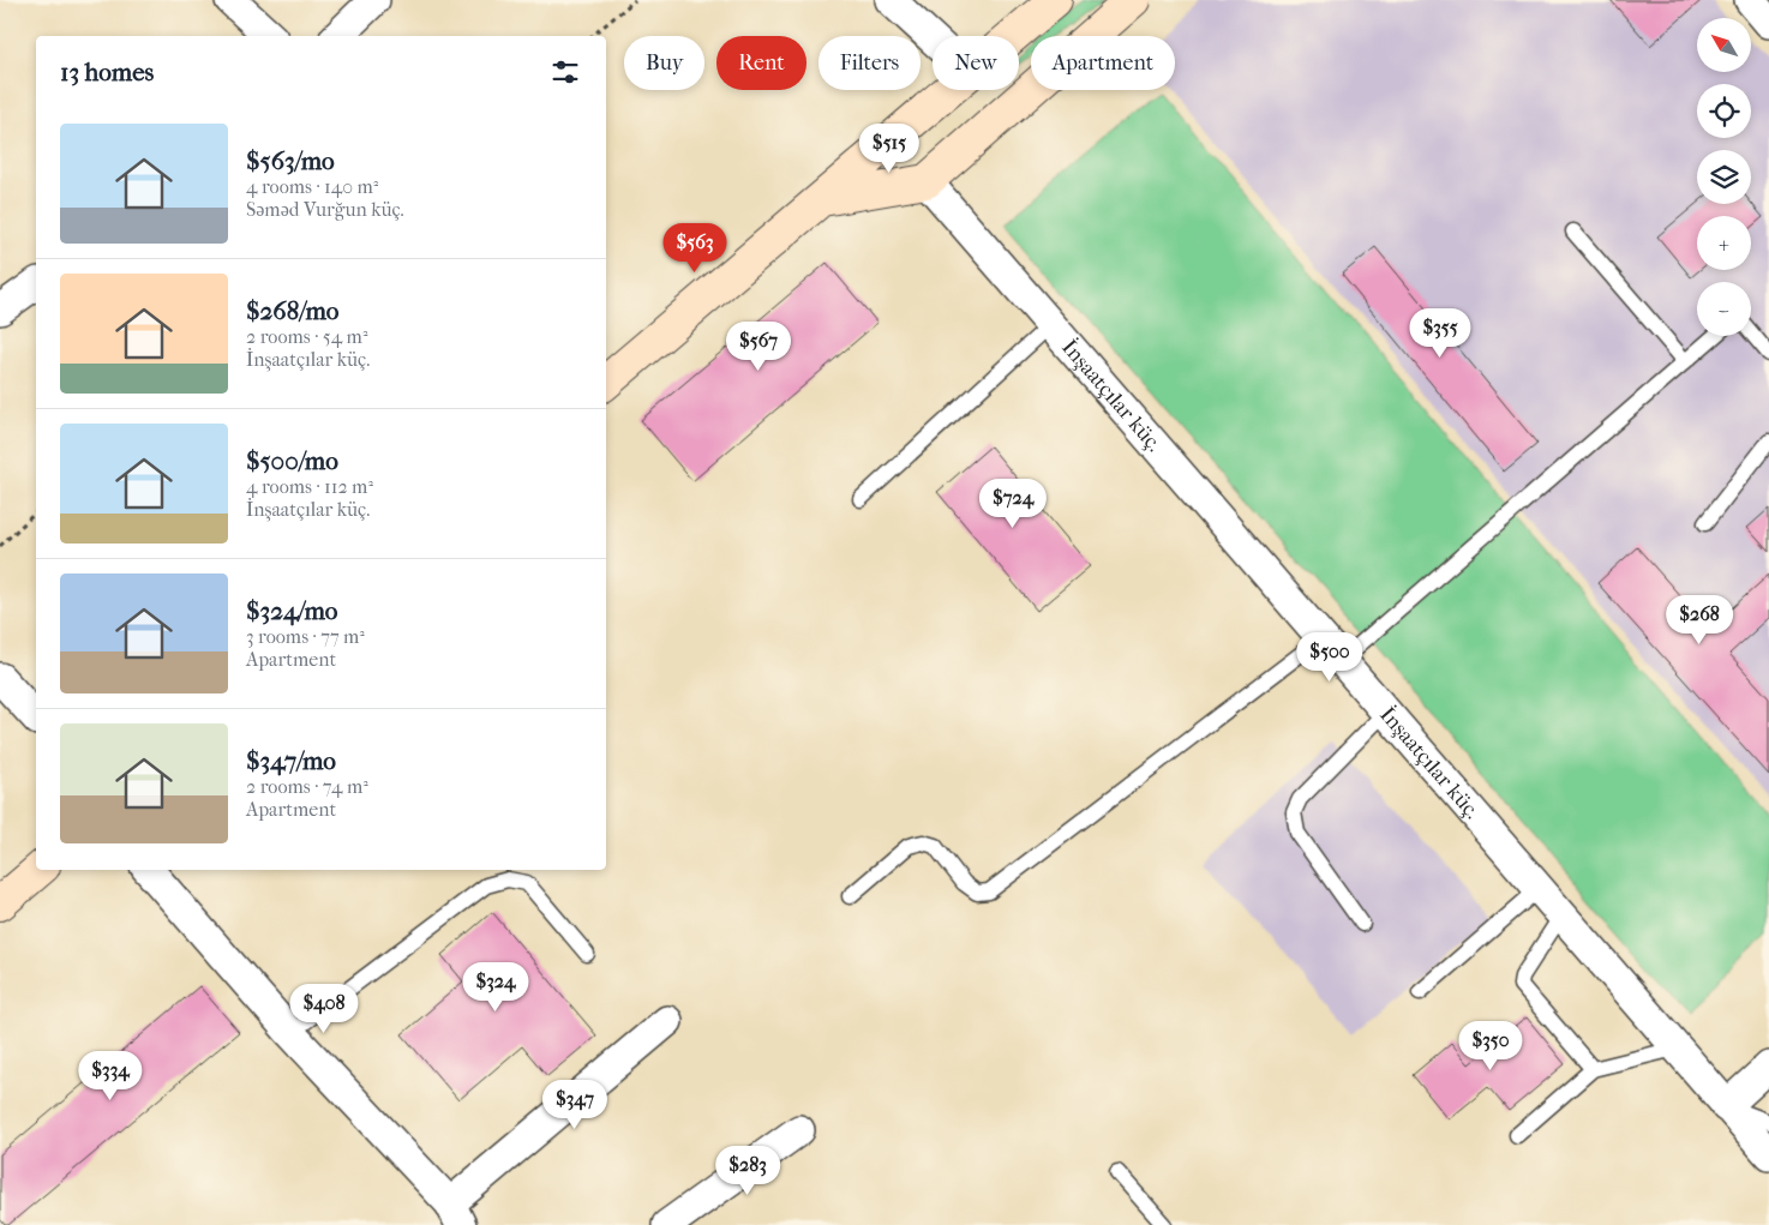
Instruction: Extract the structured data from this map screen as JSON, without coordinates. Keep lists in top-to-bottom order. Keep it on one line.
{"streets":{"street":["İnşaatçılar küç."]},"north":"top left","page":{"map_buttons":["+","−"],"chip":["Buy","Rent","Filters","New","Apartment"],"heading":"13 homes","list":[{"name":"$563/mo","note":"4 rooms · 140 m² · Səməd Vurğun küç."},{"name":"$268/mo","note":"2 rooms · 54 m² · İnşaatçılar küç."},{"name":"$500/mo","note":"4 rooms · 112 m² · İnşaatçılar küç."},{"name":"$324/mo","note":"3 rooms · 77 m² · Apartment"},{"name":"$347/mo","note":"2 rooms · 74 m² · Apartment"}],"price":["$515","$563","$355","$567","$724","$268","$500","$324","$408","$350","$334","$347","$283"]}}
